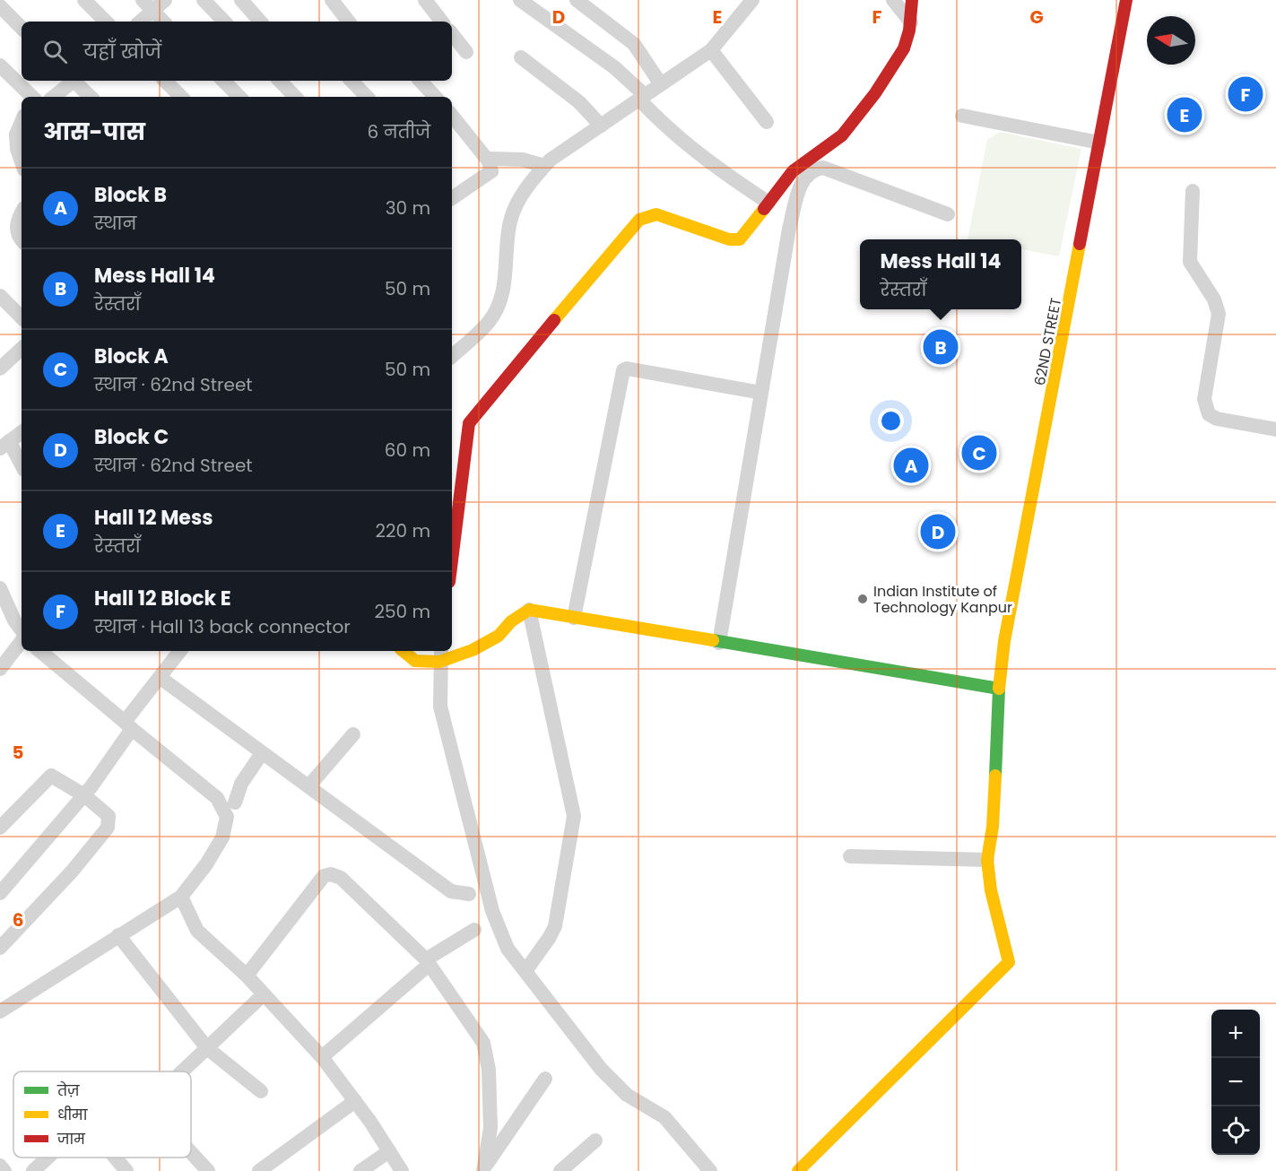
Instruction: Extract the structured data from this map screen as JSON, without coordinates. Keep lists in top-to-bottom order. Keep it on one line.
{"streets":{"street":["62ND STREET"]},"places":["Indian Institute of Technology Kanpur"],"legend":["तेज़","धीमा","जाम"],"north":"left","page":{"search":"यहाँ खोजें","pins":["F","E","B","C","A","D"],"heading":["आस-पास","6 नतीजे"],"list":[{"mark":"A","name":"Block B","note":"स्थान","value":"30 m"},{"mark":"B","name":"Mess Hall 14","note":"रेस्तराँ","value":"50 m"},{"mark":"C","name":"Block A","note":"स्थान · 62nd Street","value":"50 m"},{"mark":"D","name":"Block C","note":"स्थान · 62nd Street","value":"60 m"},{"mark":"E","name":"Hall 12 Mess","note":"रेस्तराँ","value":"220 m"},{"mark":"F","name":"Hall 12 Block E","note":"स्थान · Hall 13 back connector","value":"250 m"}],"popup":["Mess Hall 14","रेस्तराँ"],"map_buttons":["+","−"]},"grid":{"columns":["D","E","F","G"],"rows":["5","6"]}}
